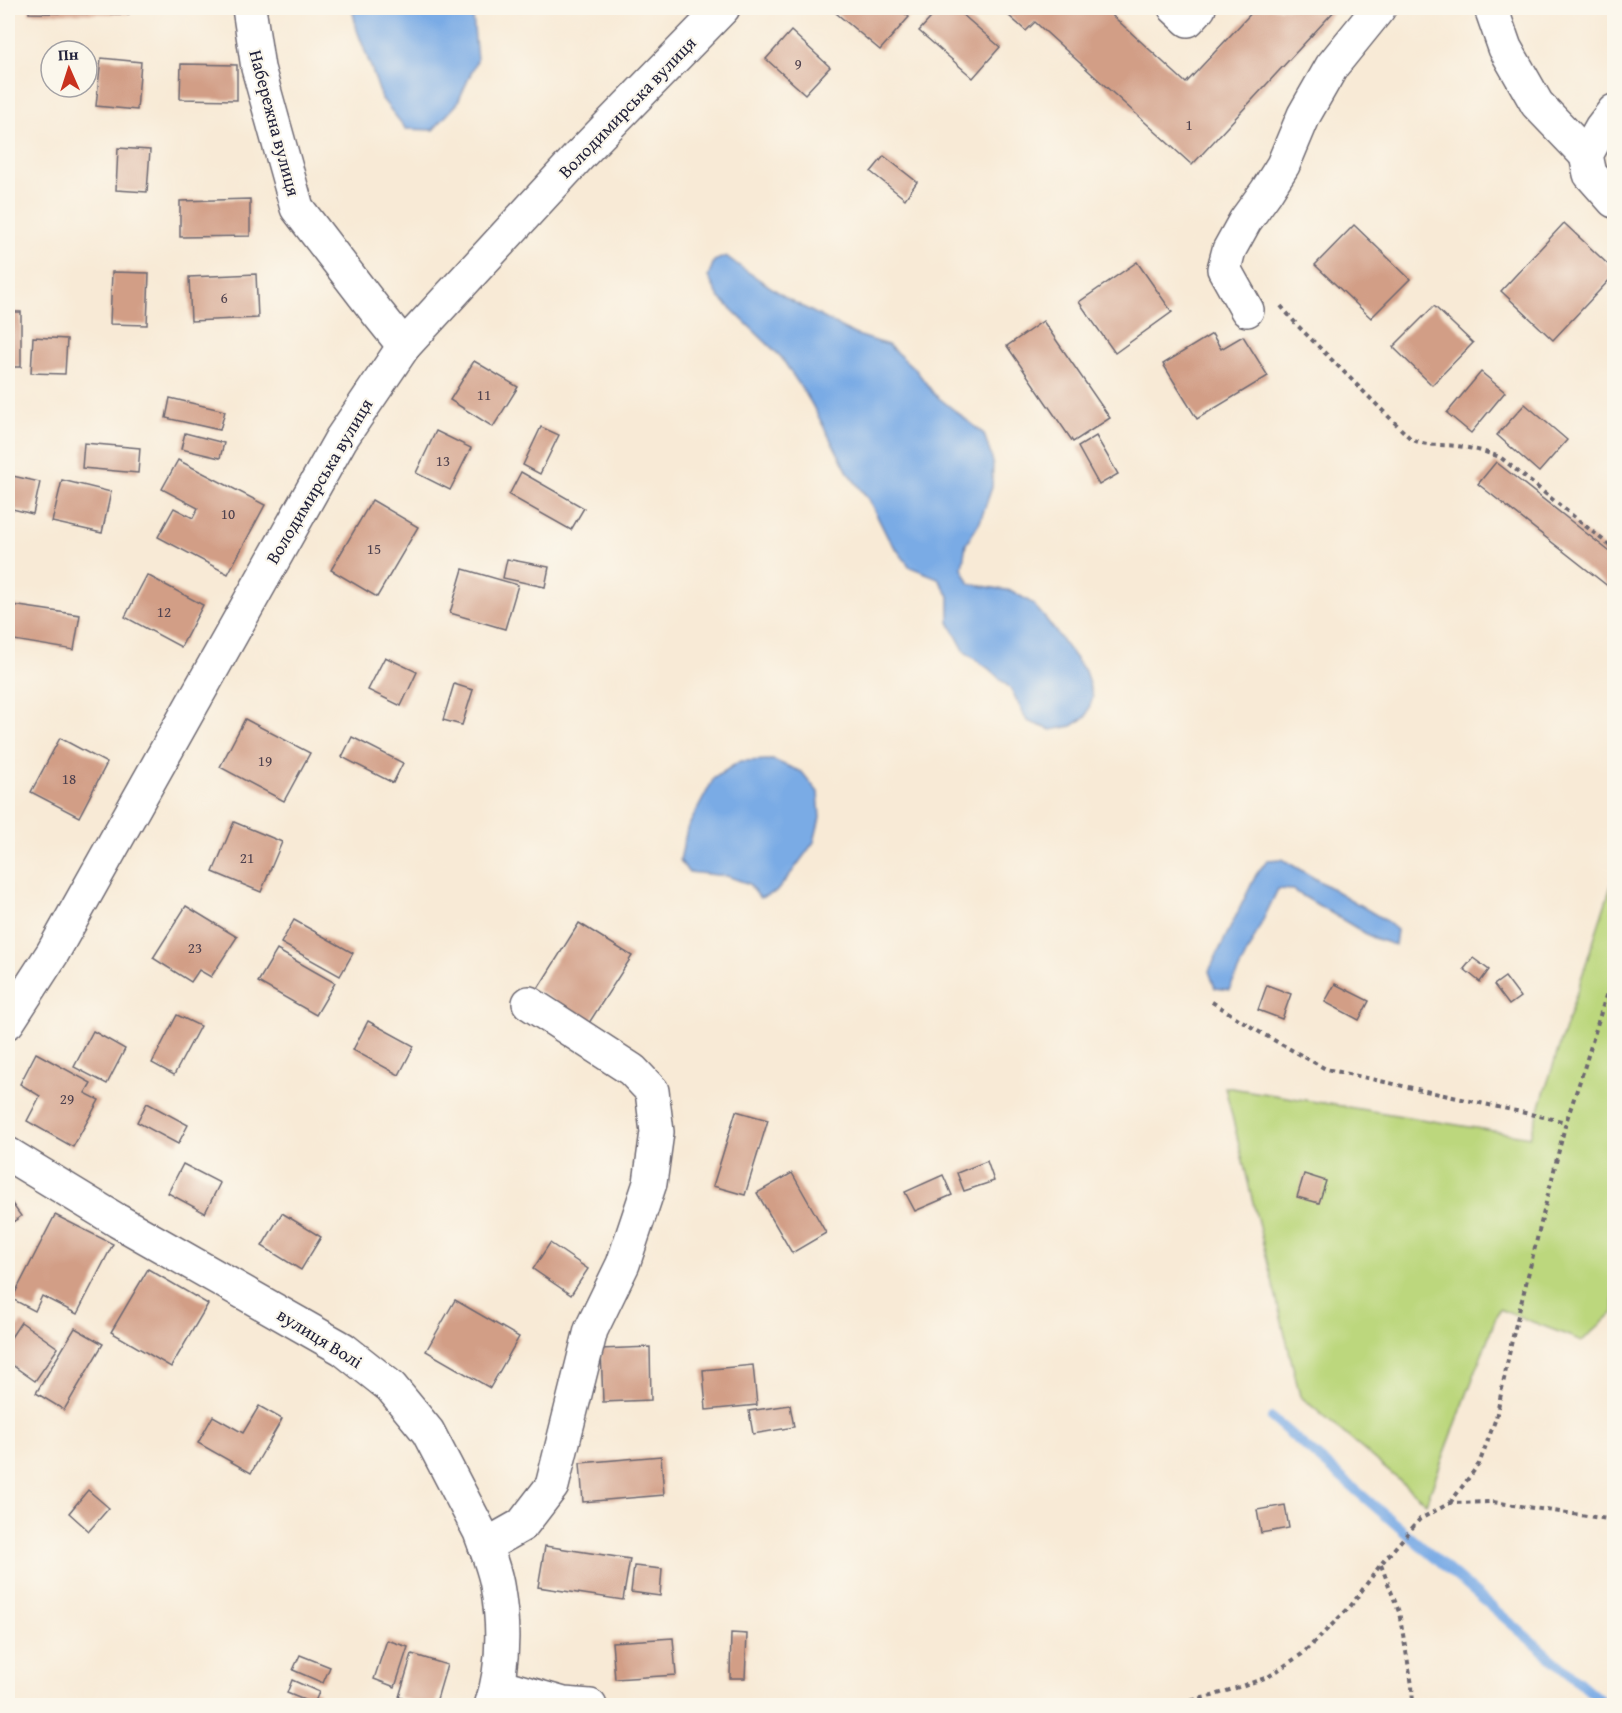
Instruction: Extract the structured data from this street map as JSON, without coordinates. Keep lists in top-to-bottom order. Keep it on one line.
{"streets":{"street":["Володимирська вулиця","Набережна вулиця","вулиця Волі"]},"crossings":[["Володимирська вулиця","Набережна вулиця"]],"house_numbers":["9","1","6","11","13","10","15","12","19","18","21","23","29"],"north":"top"}
